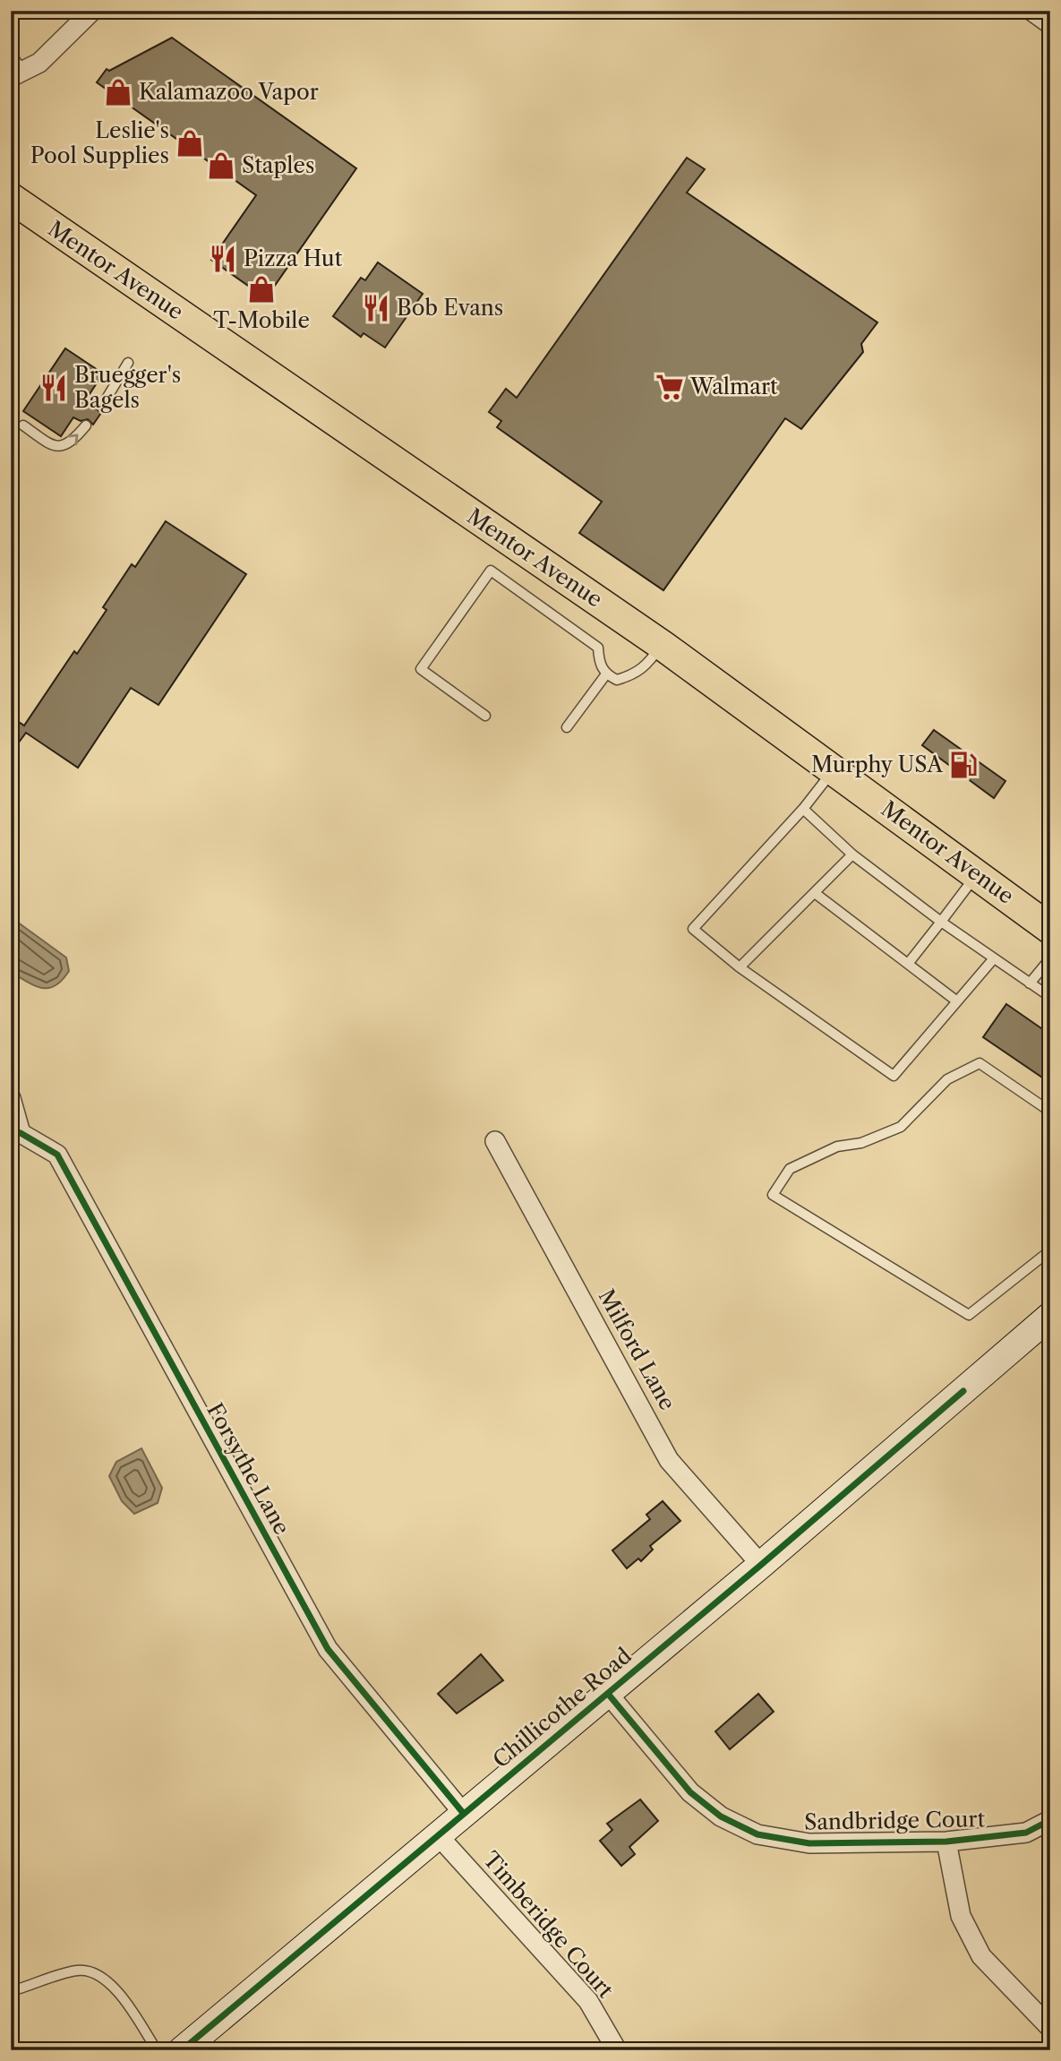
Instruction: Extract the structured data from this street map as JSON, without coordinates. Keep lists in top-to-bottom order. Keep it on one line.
{"streets":{"main road":["Mentor Avenue"],"street":["Milford Lane","Forsythe Lane","Chillicothe Road","Sandbridge Court","Timberidge Court"]},"crossings":[["Milford Lane","Chillicothe Road"],["Forsythe Lane","Chillicothe Road"],["Chillicothe Road","Sandbridge Court"],["Chillicothe Road","Timberidge Court"]],"places":{"shop":["Kalamazoo Vapor","Leslie's Pool Supplies","Staples","T-Mobile"],"restaurant":["Pizza Hut","Bob Evans","Bruegger's Bagels"],"supermarket":["Walmart"],"fuel station":["Murphy USA"]}}
